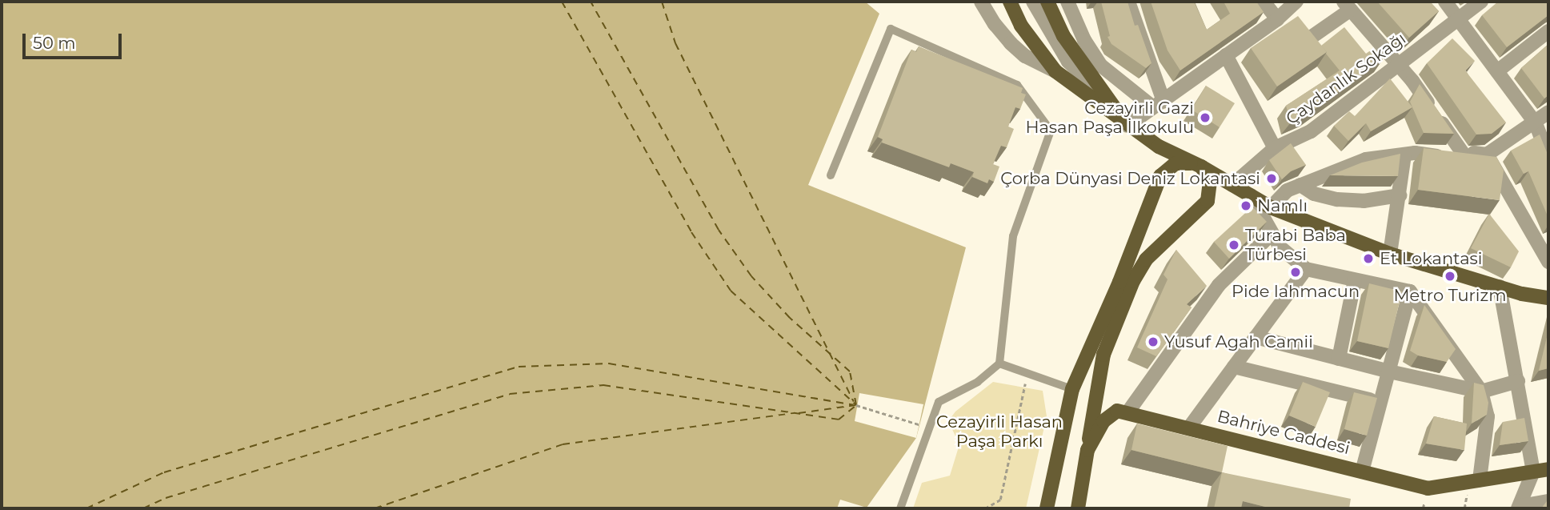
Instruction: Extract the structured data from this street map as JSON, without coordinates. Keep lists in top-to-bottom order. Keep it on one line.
{"streets":{"main road":["Bahriye Caddesi"],"street":["Çaydanlık Sokağı"]},"parks":["Cezayirli Hasan Paşa Parkı"],"places":["Cezayirli Gazi Hasan Paşa İlkokulu","Çorba Dünyasi Deniz Lokantasi","Namlı","Turabi Baba Türbesi","Et Lokantasi","Pide lahmacun","Metro Turizm","Yusuf Agah Camii"],"scale_bar":"50 m"}
